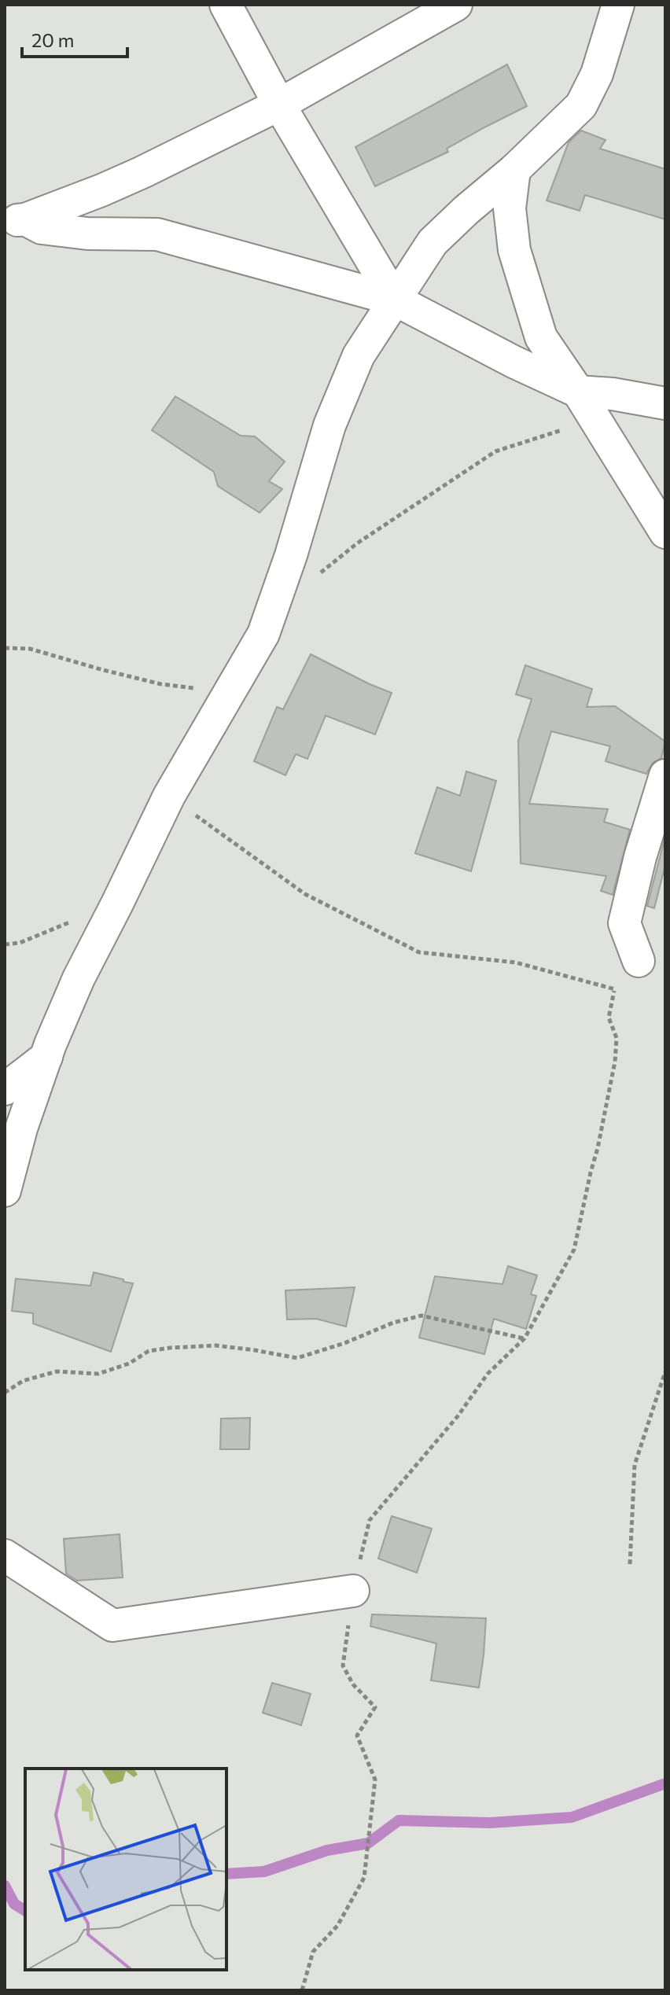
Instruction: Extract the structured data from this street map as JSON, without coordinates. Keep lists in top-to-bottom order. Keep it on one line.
{"scale_bar":"20 m"}
